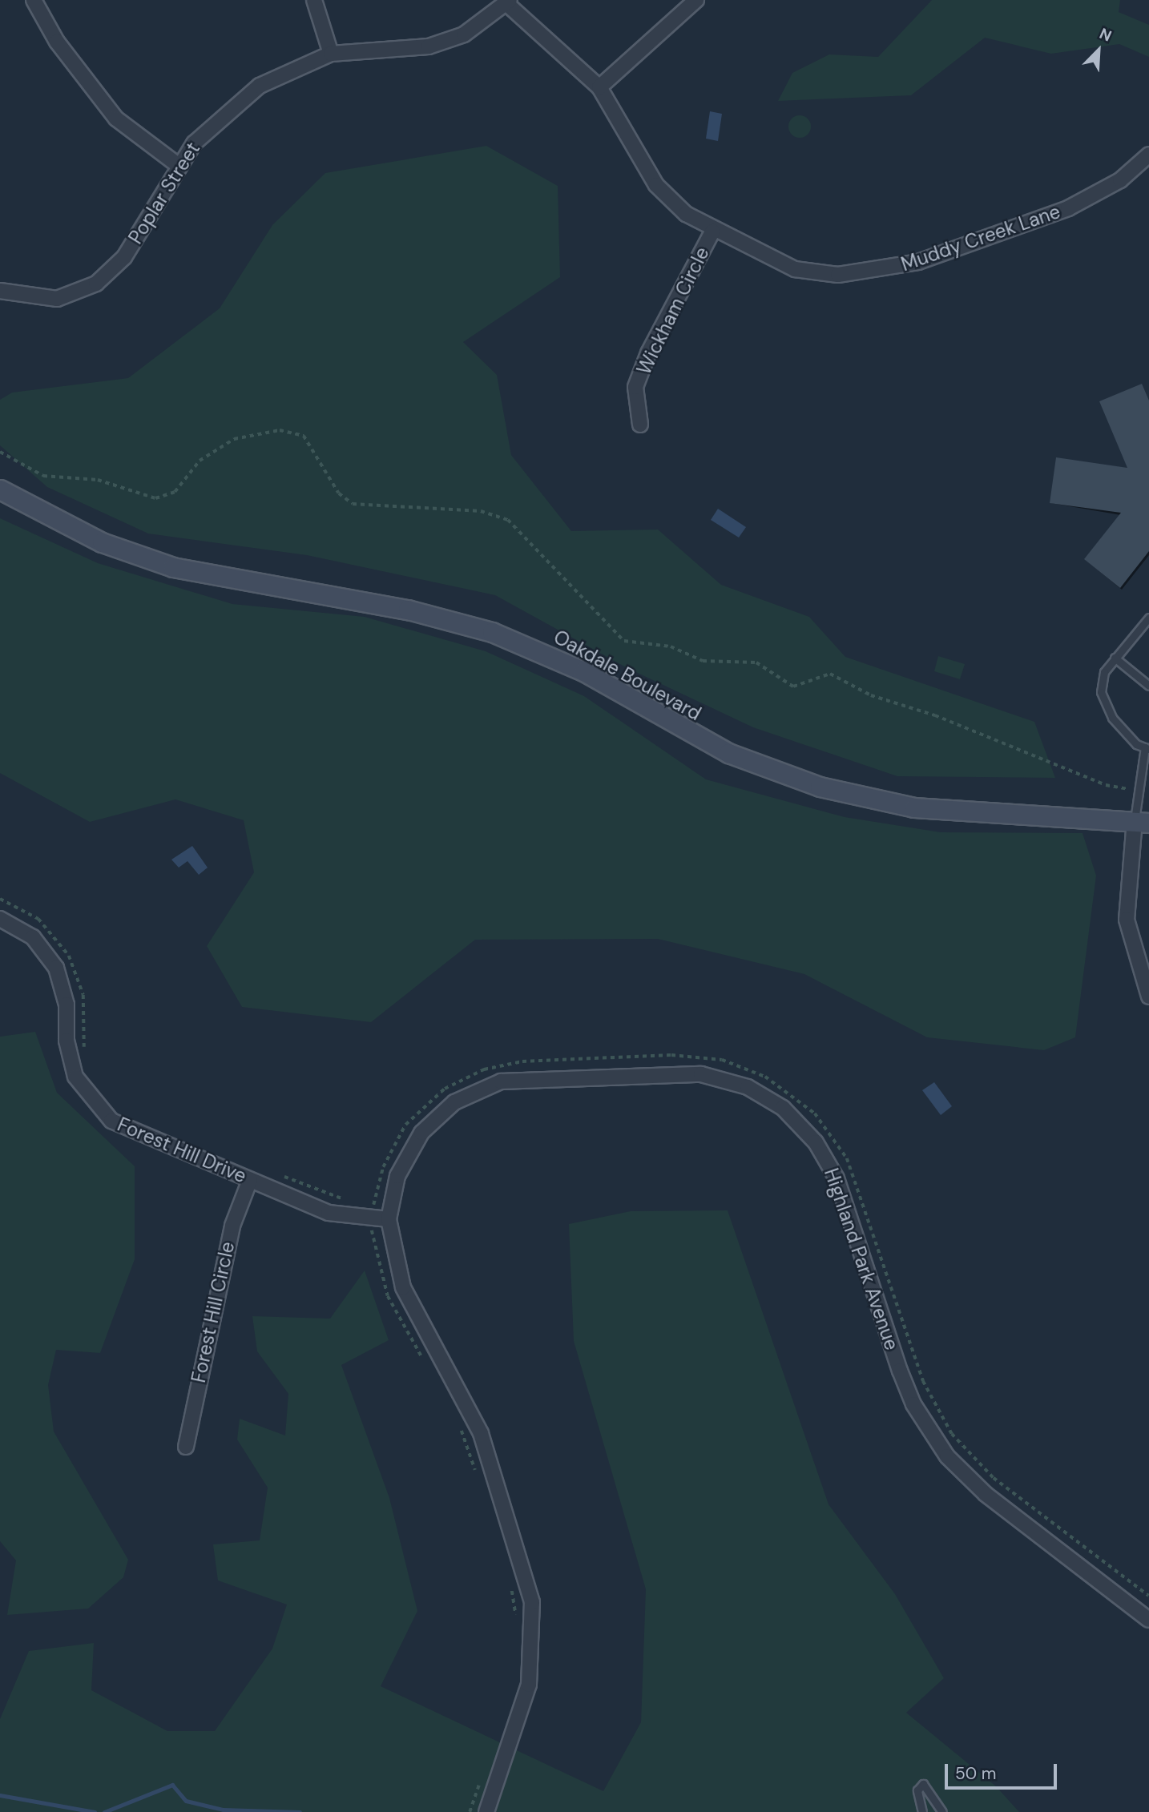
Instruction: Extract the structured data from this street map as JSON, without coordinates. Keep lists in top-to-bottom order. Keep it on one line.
{"streets":{"main road":["Oakdale Boulevard"],"street":["Poplar Street","Muddy Creek Lane","Wickham Circle","Forest Hill Drive","Highland Park Avenue","Forest Hill Circle"]},"crossings":[["Poplar Street","Muddy Creek Lane"],["Muddy Creek Lane","Wickham Circle"],["Forest Hill Drive","Highland Park Avenue"],["Forest Hill Drive","Forest Hill Circle"]],"scale_bar":"50 m","north":"top right"}
